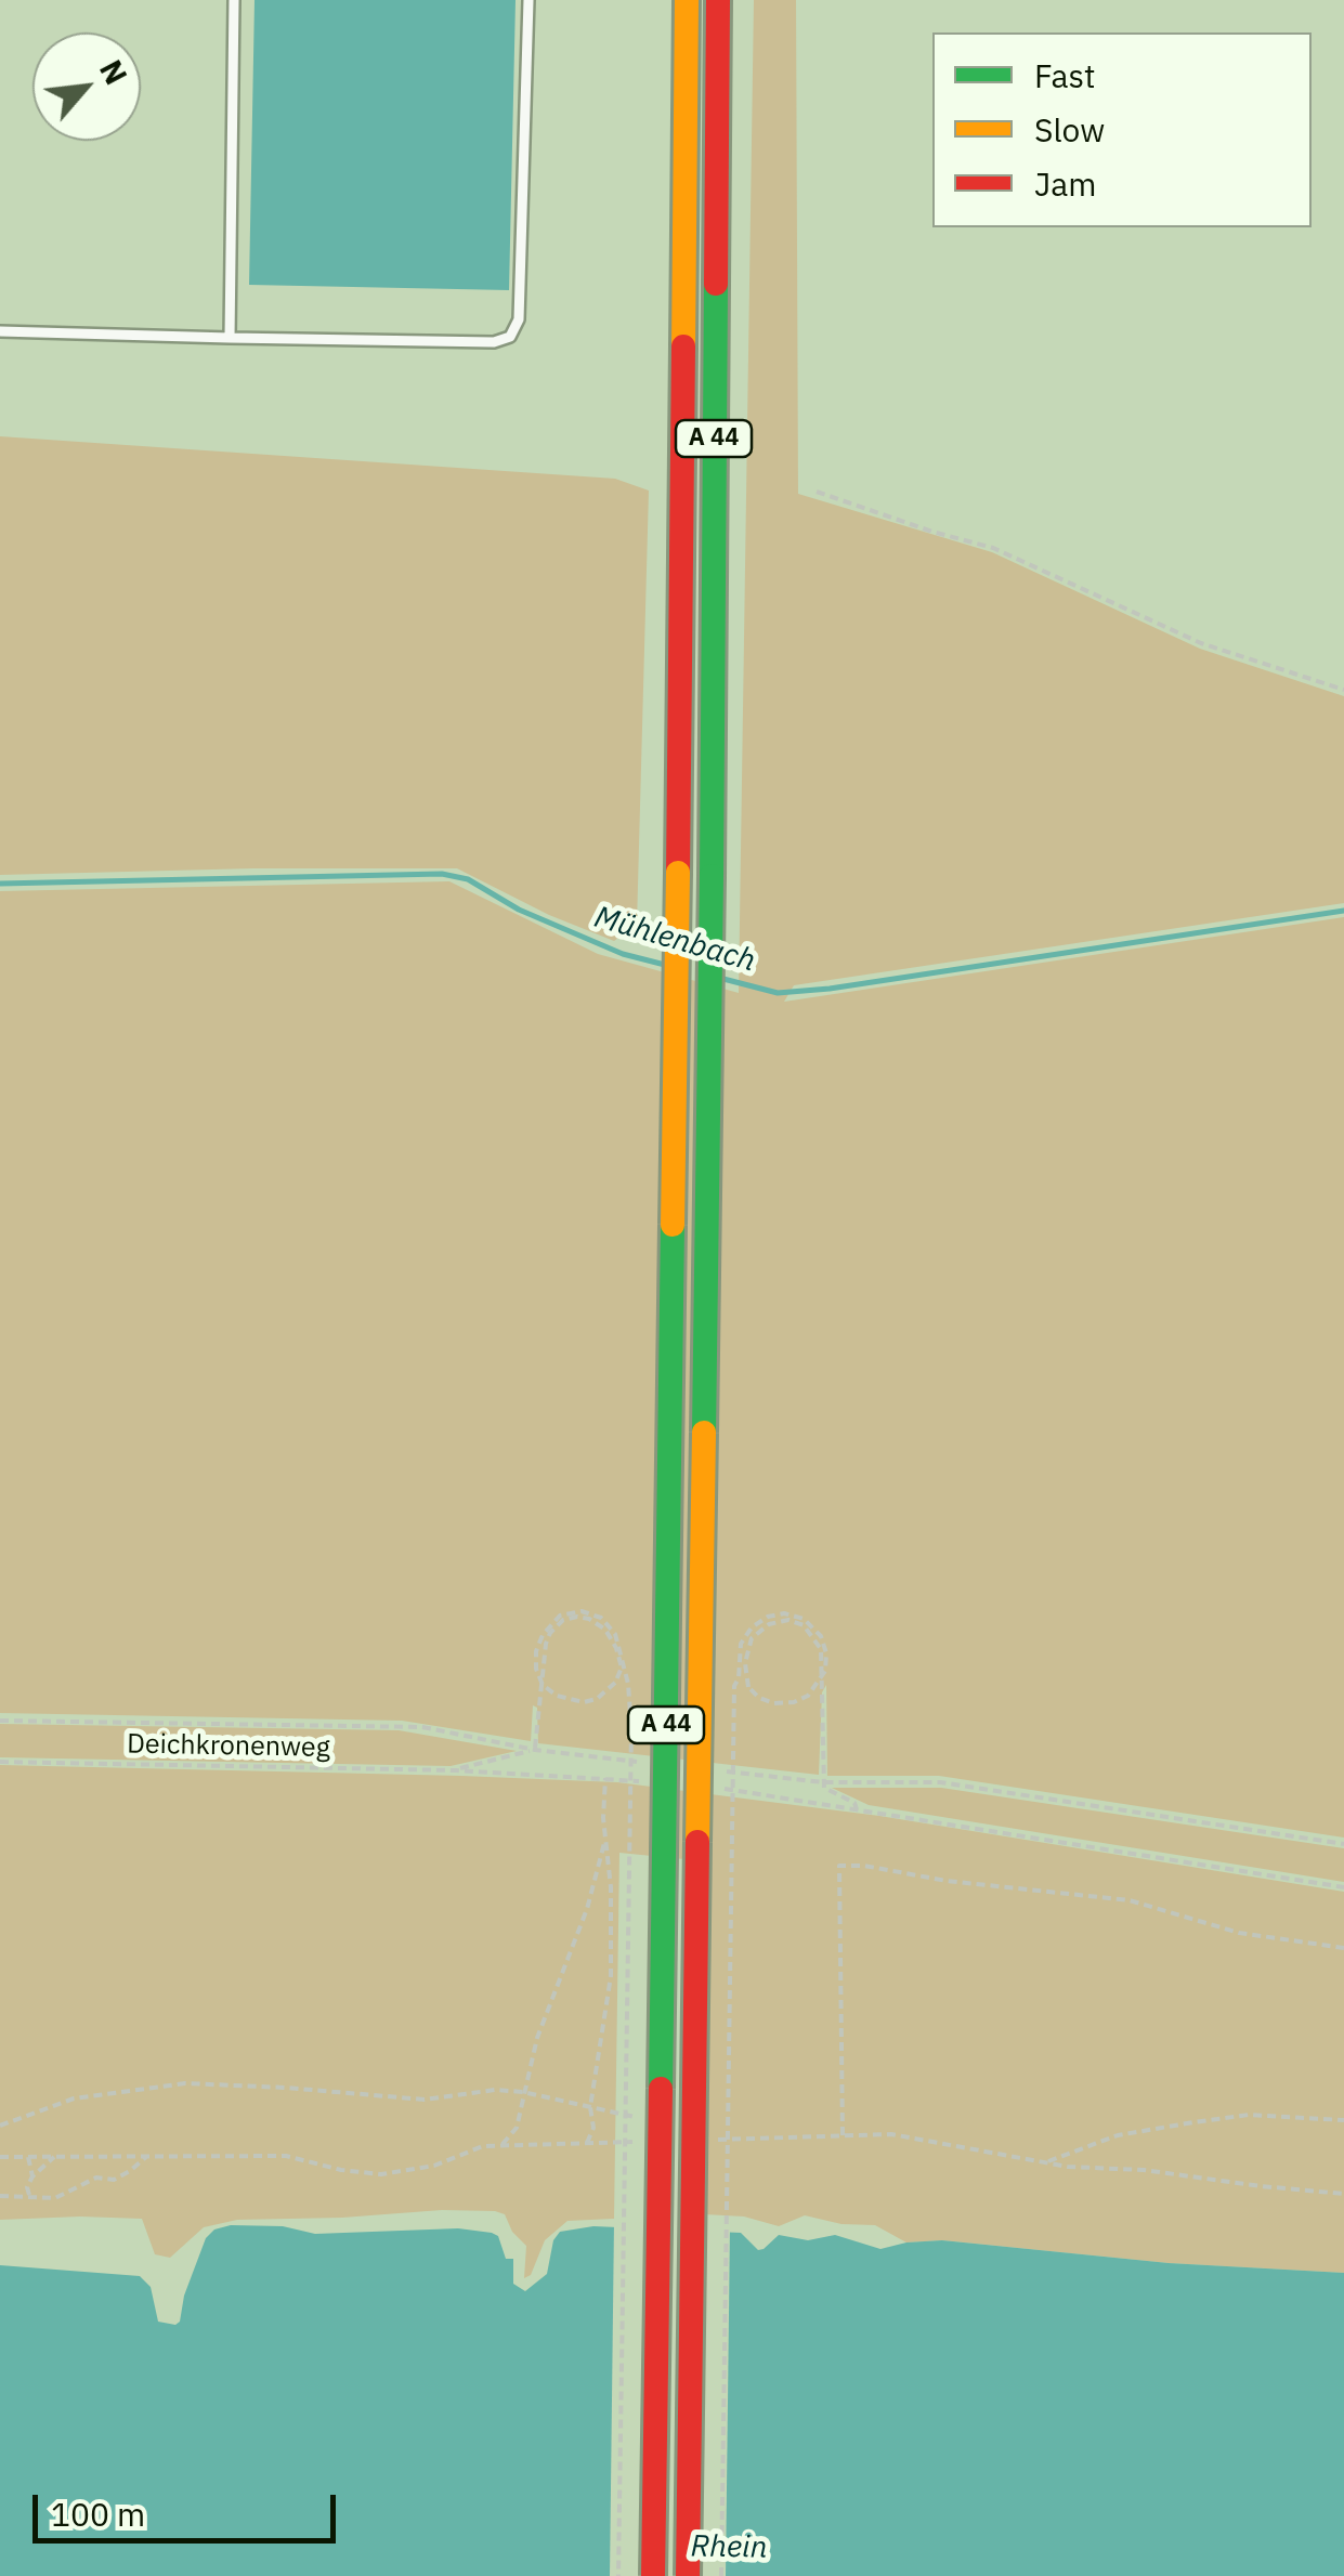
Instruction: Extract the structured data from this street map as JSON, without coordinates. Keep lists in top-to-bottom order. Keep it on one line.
{"streets":{"highway":["A 44"],"path":["Deichkronenweg"]},"water":["Mühlenbach","Rhein"],"legend":["Fast","Slow","Jam"],"scale_bar":"100 m","north":"top right"}
